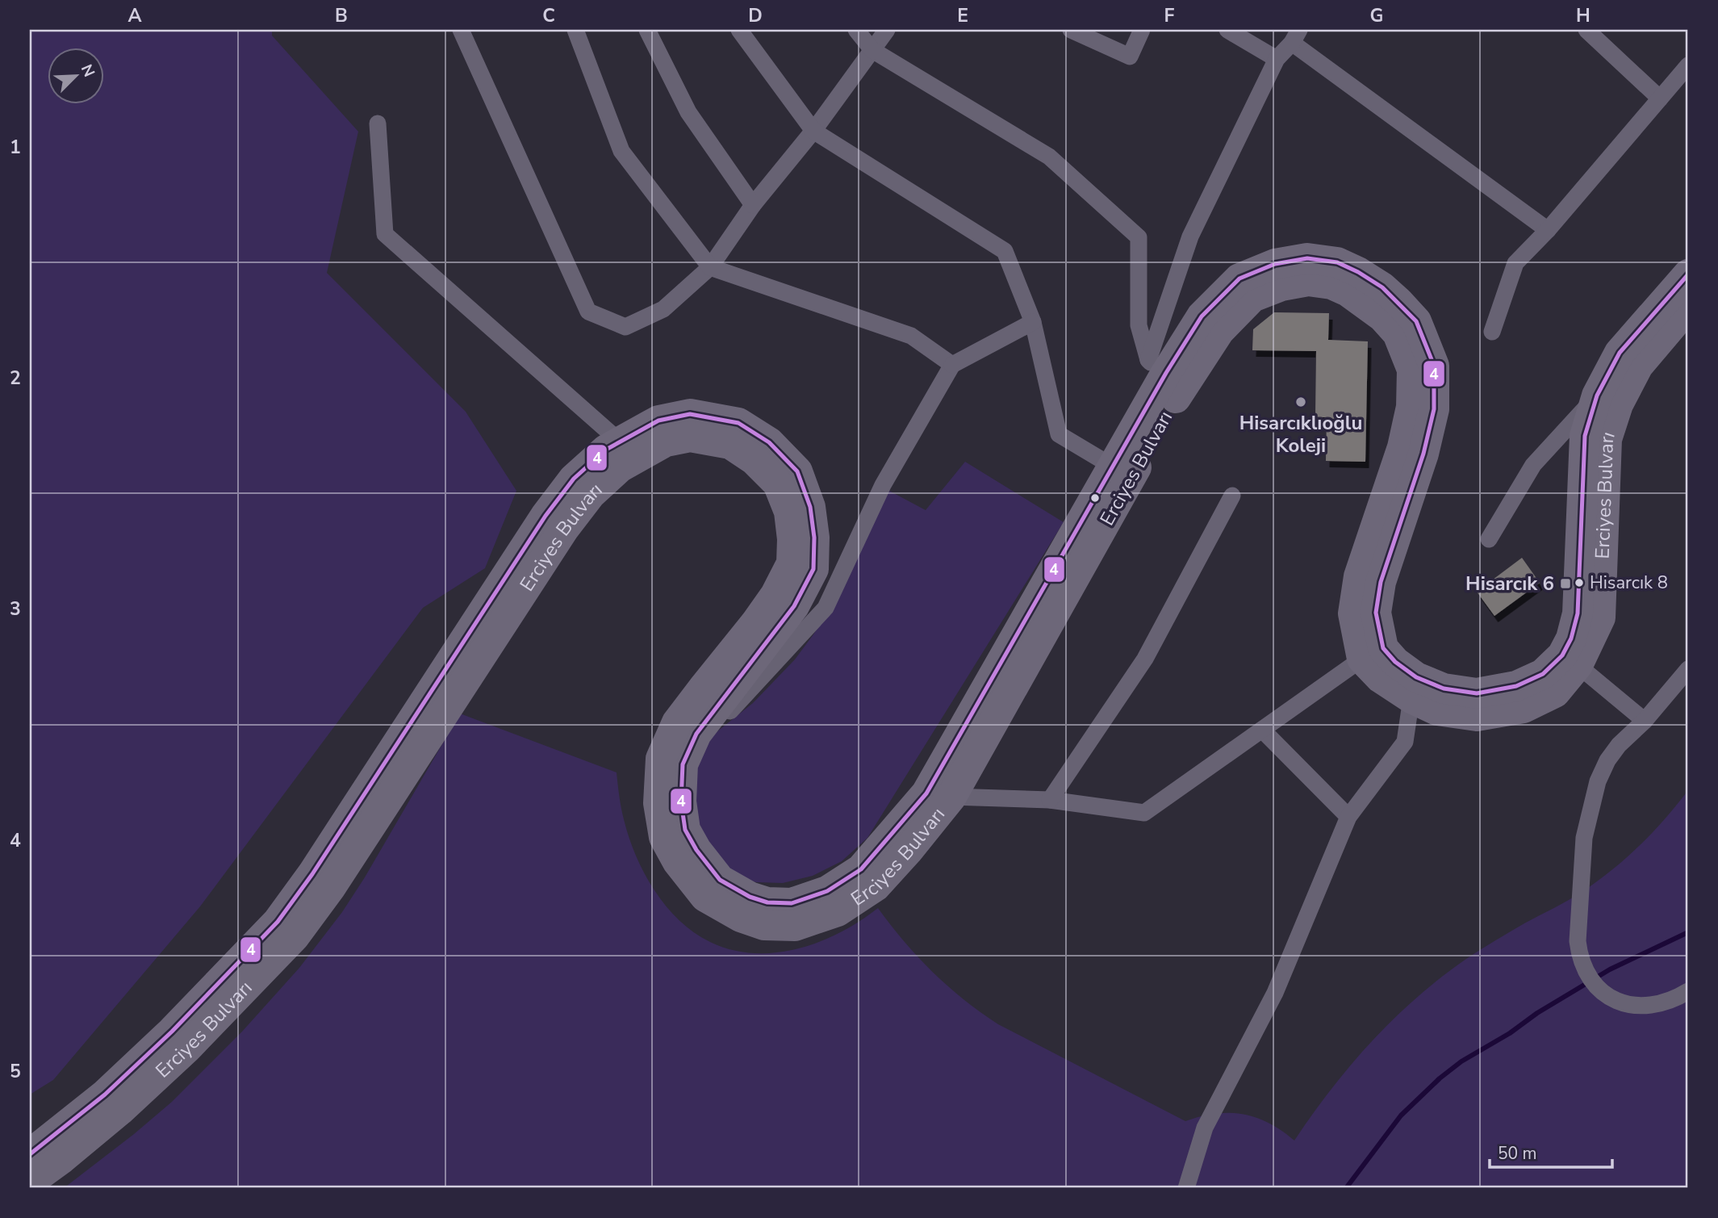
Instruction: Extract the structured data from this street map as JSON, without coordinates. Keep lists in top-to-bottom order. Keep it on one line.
{"streets":{"highway":["Erciyes Bulvarı"]},"places":{"other":["Hisarcıklıoğlu Koleji","Hisarcık 8"],"transit":["Hisarcık 6"]},"lines":["transit line 4"],"scale_bar":"50 m","north":"top right","grid":{"columns":["A","B","C","D","E","F","G","H"],"rows":["1","2","3","4","5"]}}
